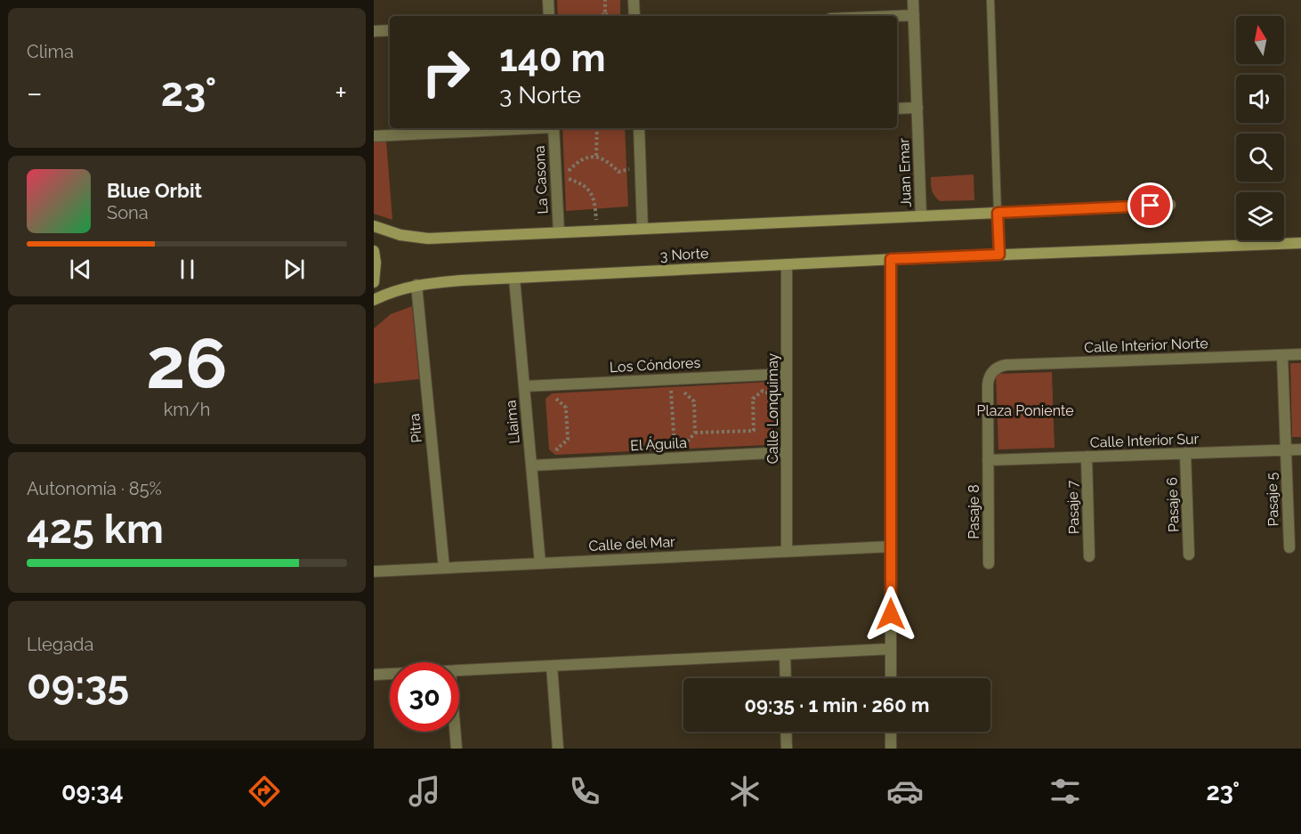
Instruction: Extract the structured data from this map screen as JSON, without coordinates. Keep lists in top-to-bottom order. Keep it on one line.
{"streets":{"street":["Juan Emar","La Casona","3 Norte","Calle Interior Norte","Los Cóndores","Calle Lonquimay","Llaima","Pitra","Calle Interior Sur","El Águila","Pasaje 5","Pasaje 6","Pasaje 7","Pasaje 8","Calle del Mar"]},"crossings":[["Juan Emar","3 Norte"],["La Casona","3 Norte"],["3 Norte","Calle Lonquimay"],["3 Norte","Llaima"],["3 Norte","Pitra"],["Calle Interior Norte","Pasaje 5"],["Calle Interior Norte","Pasaje 8"],["Los Cóndores","Calle Lonquimay"],["Los Cóndores","Llaima"],["Calle Lonquimay","El Águila"],["Calle Lonquimay","Calle del Mar"],["Llaima","El Águila"],["Llaima","Calle del Mar"],["Pitra","Calle del Mar"],["Calle Interior Sur","Pasaje 5"],["Calle Interior Sur","Pasaje 6"],["Calle Interior Sur","Pasaje 7"],["Calle Interior Sur","Pasaje 8"]],"parks":["Plaza Poniente"],"north":"top","page":{"tile":["Clima",["26","km/h"],["Autonomía · 85%","425 km"],["Llegada","09:35"]],"turn":["140 m","3 Norte"],"heat":["−","23°","+"],"song":["Blue Orbit","Sona"],"limit":"30","trip":"09:35 · 1 min · 260 m","tabs":["09:34","23°"]}}
